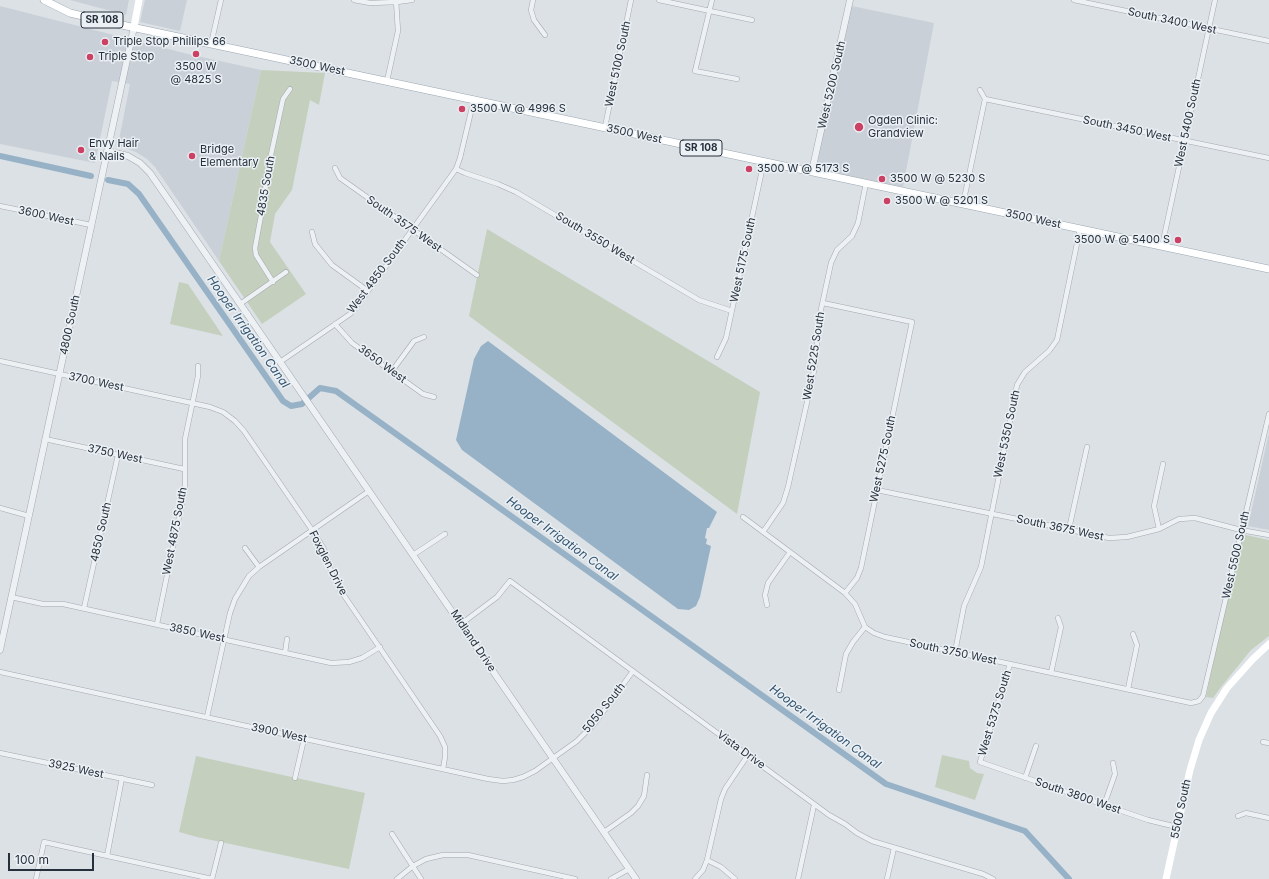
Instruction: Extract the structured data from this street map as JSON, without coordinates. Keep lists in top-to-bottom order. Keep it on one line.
{"streets":{"main road":["SR 108","3500 West","4800 South","5500 South"],"street":["South 3400 West","West 5100 South","West 5200 South","West 5400 South","South 3450 West","4835 South","3600 West","South 3575 West","South 3550 West","West 5175 South","West 4850 South","West 5225 South","3650 West","3700 West","West 5350 South","3750 West","West 5275 South","South 3675 West","West 4875 South","4850 South","West 5500 South","Foxglen Drive","3850 West","Midland Drive","South 3750 West","5050 South","West 5375 South","3900 West","Vista Drive","3925 West","South 3800 West"]},"crossings":[["South 3400 West","West 5400 South"],["West 5100 South","3500 West"],["3500 West","West 5200 South"],["3500 West","West 5400 South"],["3500 West","West 5175 South"],["3500 West","West 4850 South"],["3500 West","4800 South"],["3500 West","West 5225 South"],["3500 West","West 5350 South"],["West 5400 South","South 3450 West"],["3600 West","4800 South"],["South 3575 West","West 4850 South"],["South 3550 West","West 5175 South"],["South 3550 West","West 4850 South"],["West 4850 South","3650 West"],["West 4850 South","Midland Drive"],["4800 South","3700 West"],["4800 South","3750 West"],["4800 South","3850 West"],["4800 South","Midland Drive"],["West 5225 South","West 5275 South"],["3700 West","West 4875 South"],["3700 West","Foxglen Drive"],["West 5350 South","South 3675 West"],["West 5350 South","South 3750 West"],["3750 West","West 4875 South"],["3750 West","4850 South"],["West 5275 South","South 3675 West"],["South 3675 West","West 5500 South"],["West 4875 South","Foxglen Drive"],["West 4875 South","3850 West"],["4850 South","3850 West"],["West 5500 South","South 3750 West"],["Foxglen Drive","3850 West"],["Foxglen Drive","3900 West"],["Midland Drive","5050 South"],["Midland Drive","3900 West"],["Midland Drive","Vista Drive"],["South 3750 West","West 5375 South"],["5050 South","3900 West"],["5050 South","Vista Drive"],["West 5375 South","South 3800 West"],["South 3800 West","5500 South"]],"water":["Hooper Irrigation Canal"],"places":["Triple Stop Phillips 66","3500 W @ 4825 S","Triple Stop","3500 W @ 4996 S","Ogden Clinic: Grandview","Envy Hair & Nails","Bridge Elementary","3500 W @ 5173 S","3500 W @ 5230 S","3500 W @ 5201 S","3500 W @ 5400 S"],"scale_bar":"100 m"}
